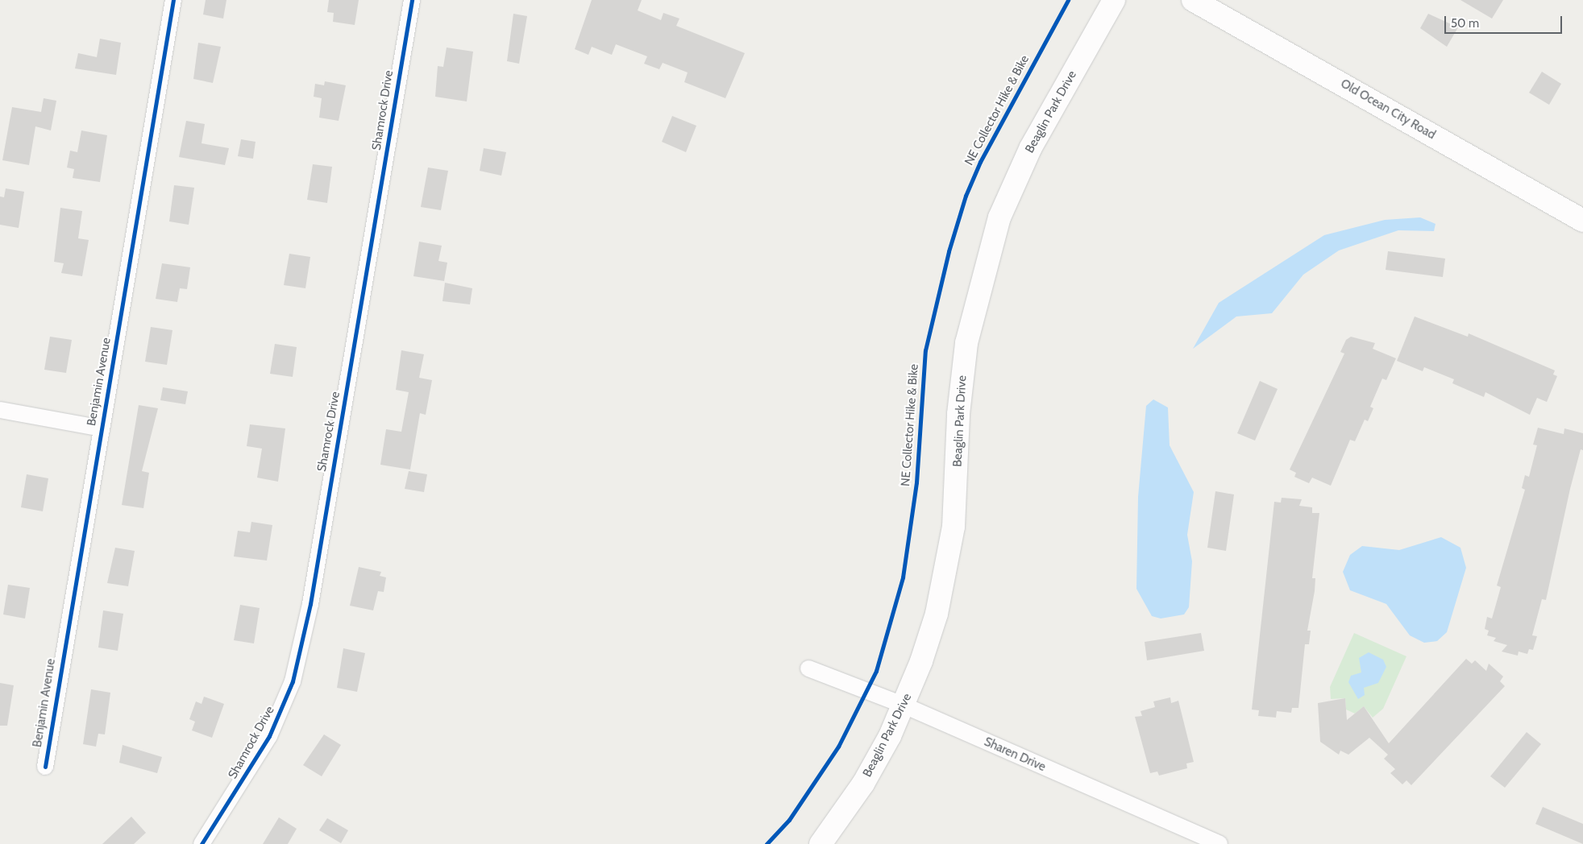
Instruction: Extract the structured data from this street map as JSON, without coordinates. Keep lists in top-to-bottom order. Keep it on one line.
{"streets":{"main road":["Old Ocean City Road","Beaglin Park Drive"],"street":["Shamrock Drive","Benjamin Avenue","Sharen Drive"],"cycle path":["NE Collector Hike & Bike"]},"crossings":[["Beaglin Park Drive","Sharen Drive"]],"scale_bar":"50 m"}
